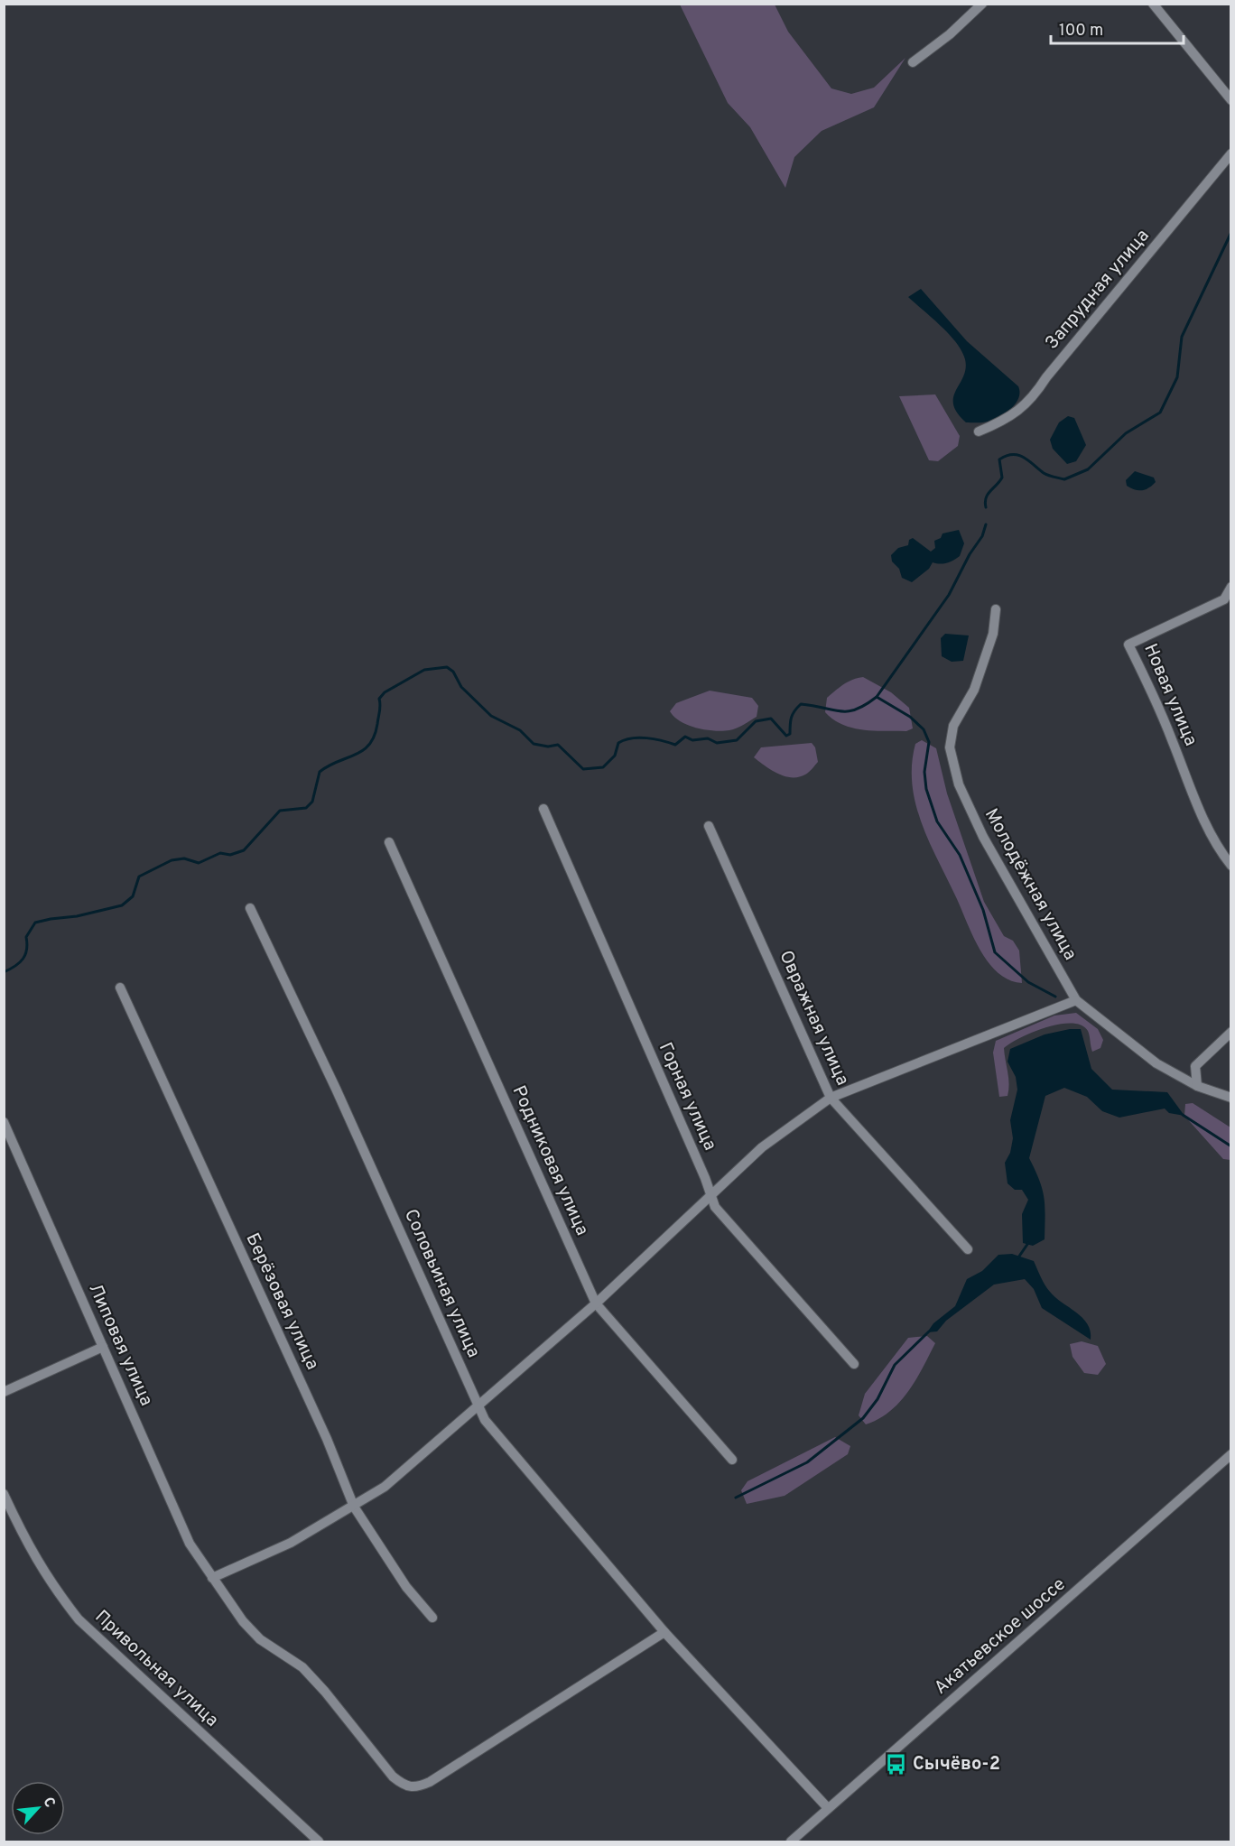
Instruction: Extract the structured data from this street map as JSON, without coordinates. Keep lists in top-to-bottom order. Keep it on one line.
{"streets":{"street":["Запрудная улица","Новая улица","Молодёжная улица","Овражная улица","Горная улица","Родниковая улица","Соловьиная улица","Берёзовая улица","Липовая улица","Акатьевское шоссе","Привольная улица"]},"crossings":[["Соловьиная улица","Липовая улица"],["Соловьиная улица","Акатьевское шоссе"]],"places":{"bus stop":["Сычёво-2"]},"scale_bar":"100 m","north":"top right"}
